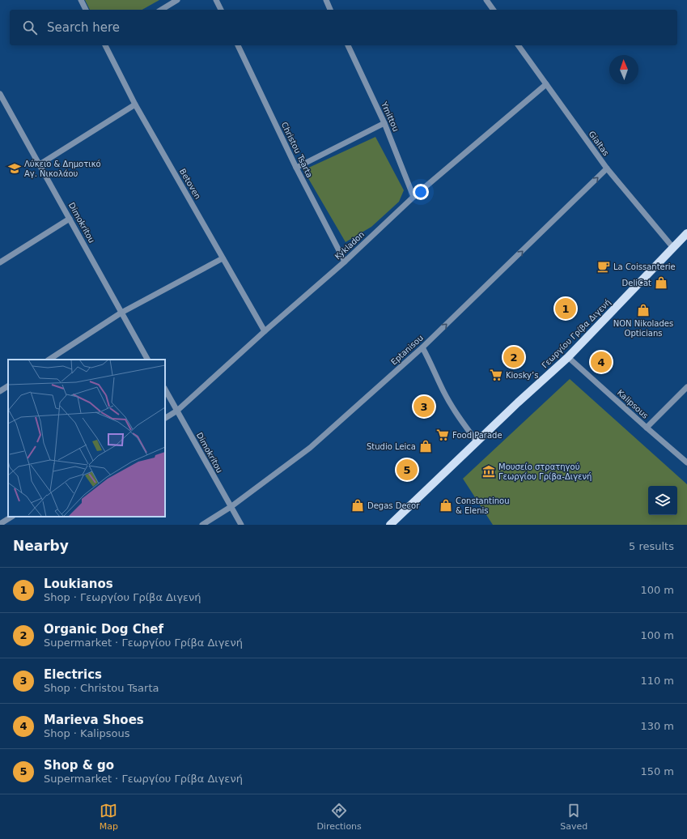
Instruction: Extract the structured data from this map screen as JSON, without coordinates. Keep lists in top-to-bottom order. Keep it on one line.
{"streets":{"main road":["Γεωργίου Γρίβα Διγενή"],"street":["Ymittou","Gialtas","Christou Tsarta","Betoven","Dimokritou","Kykladon","Eptanisou","Kalipsous"]},"crossings":[["Ymittou","Kykladon"],["Gialtas","Kykladon"],["Gialtas","Γεωργίου Γρίβα Διγενή"],["Gialtas","Eptanisou"],["Christou Tsarta","Kykladon"],["Betoven","Kykladon"],["Dimokritou","Kykladon"],["Dimokritou","Eptanisou"],["Γεωργίου Γρίβα Διγενή","Kalipsous"]],"one_way":["Eptanisou"],"places":{"school or university":["Λύκειο & Δημοτικό Αγ. Νικολάου"],"cafe":["La Coissanterie"],"shop":["DeliCat","NON Nikolades Opticians","Studio Leica","Degas Decor","Constantinou & Elenis"],"supermarket":["Kiosky’s","Food Parade"],"museum":["Μουσείο στρατηγού Γεωργίου Γρίβα-Διγενή"]},"north":"top","page":{"search":"Search here","pins":["1","2","4","3","5"],"heading":["Nearby","5 results"],"list":[{"mark":"1","name":"Loukianos","note":"Shop · Γεωργίου Γρίβα Διγενή","value":"100 m"},{"mark":"2","name":"Organic Dog Chef","note":"Supermarket · Γεωργίου Γρίβα Διγενή","value":"100 m"},{"mark":"3","name":"Electrics","note":"Shop · Christou Tsarta","value":"110 m"},{"mark":"4","name":"Marieva Shoes","note":"Shop · Kalipsous","value":"130 m"},{"mark":"5","name":"Shop & go","note":"Supermarket · Γεωργίου Γρίβα Διγενή","value":"150 m"}],"nav":["Map","Directions","Saved"]}}
